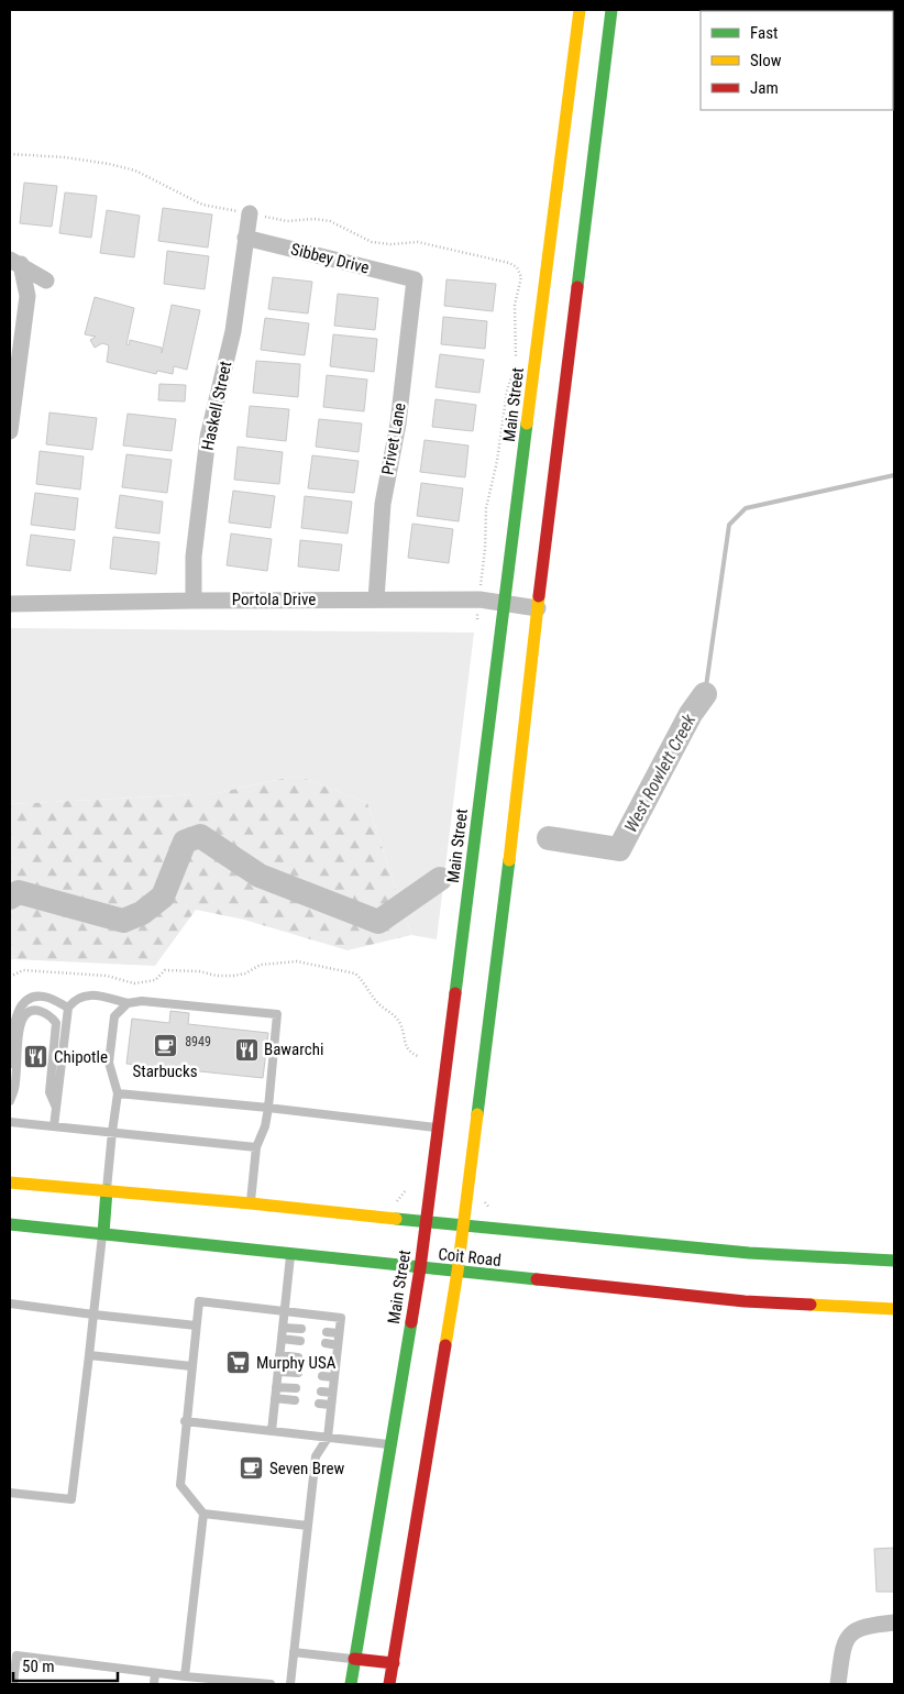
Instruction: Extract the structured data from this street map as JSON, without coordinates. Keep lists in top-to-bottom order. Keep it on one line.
{"streets":{"main road":["Main Street","Coit Road"],"street":["Sibbey Drive","Haskell Street","Privet Lane","Portola Drive"]},"crossings":[["Sibbey Drive","Haskell Street"],["Sibbey Drive","Privet Lane"],["Main Street","Portola Drive"],["Main Street","Coit Road"],["Haskell Street","Portola Drive"],["Privet Lane","Portola Drive"]],"water":["West Rowlett Creek"],"places":{"cafe":["Starbucks","Seven Brew"],"restaurant":["Bawarchi","Chipotle"],"supermarket":["Murphy USA"]},"house_numbers":["8949"],"legend":["Fast","Slow","Jam"],"scale_bar":"50 m"}
